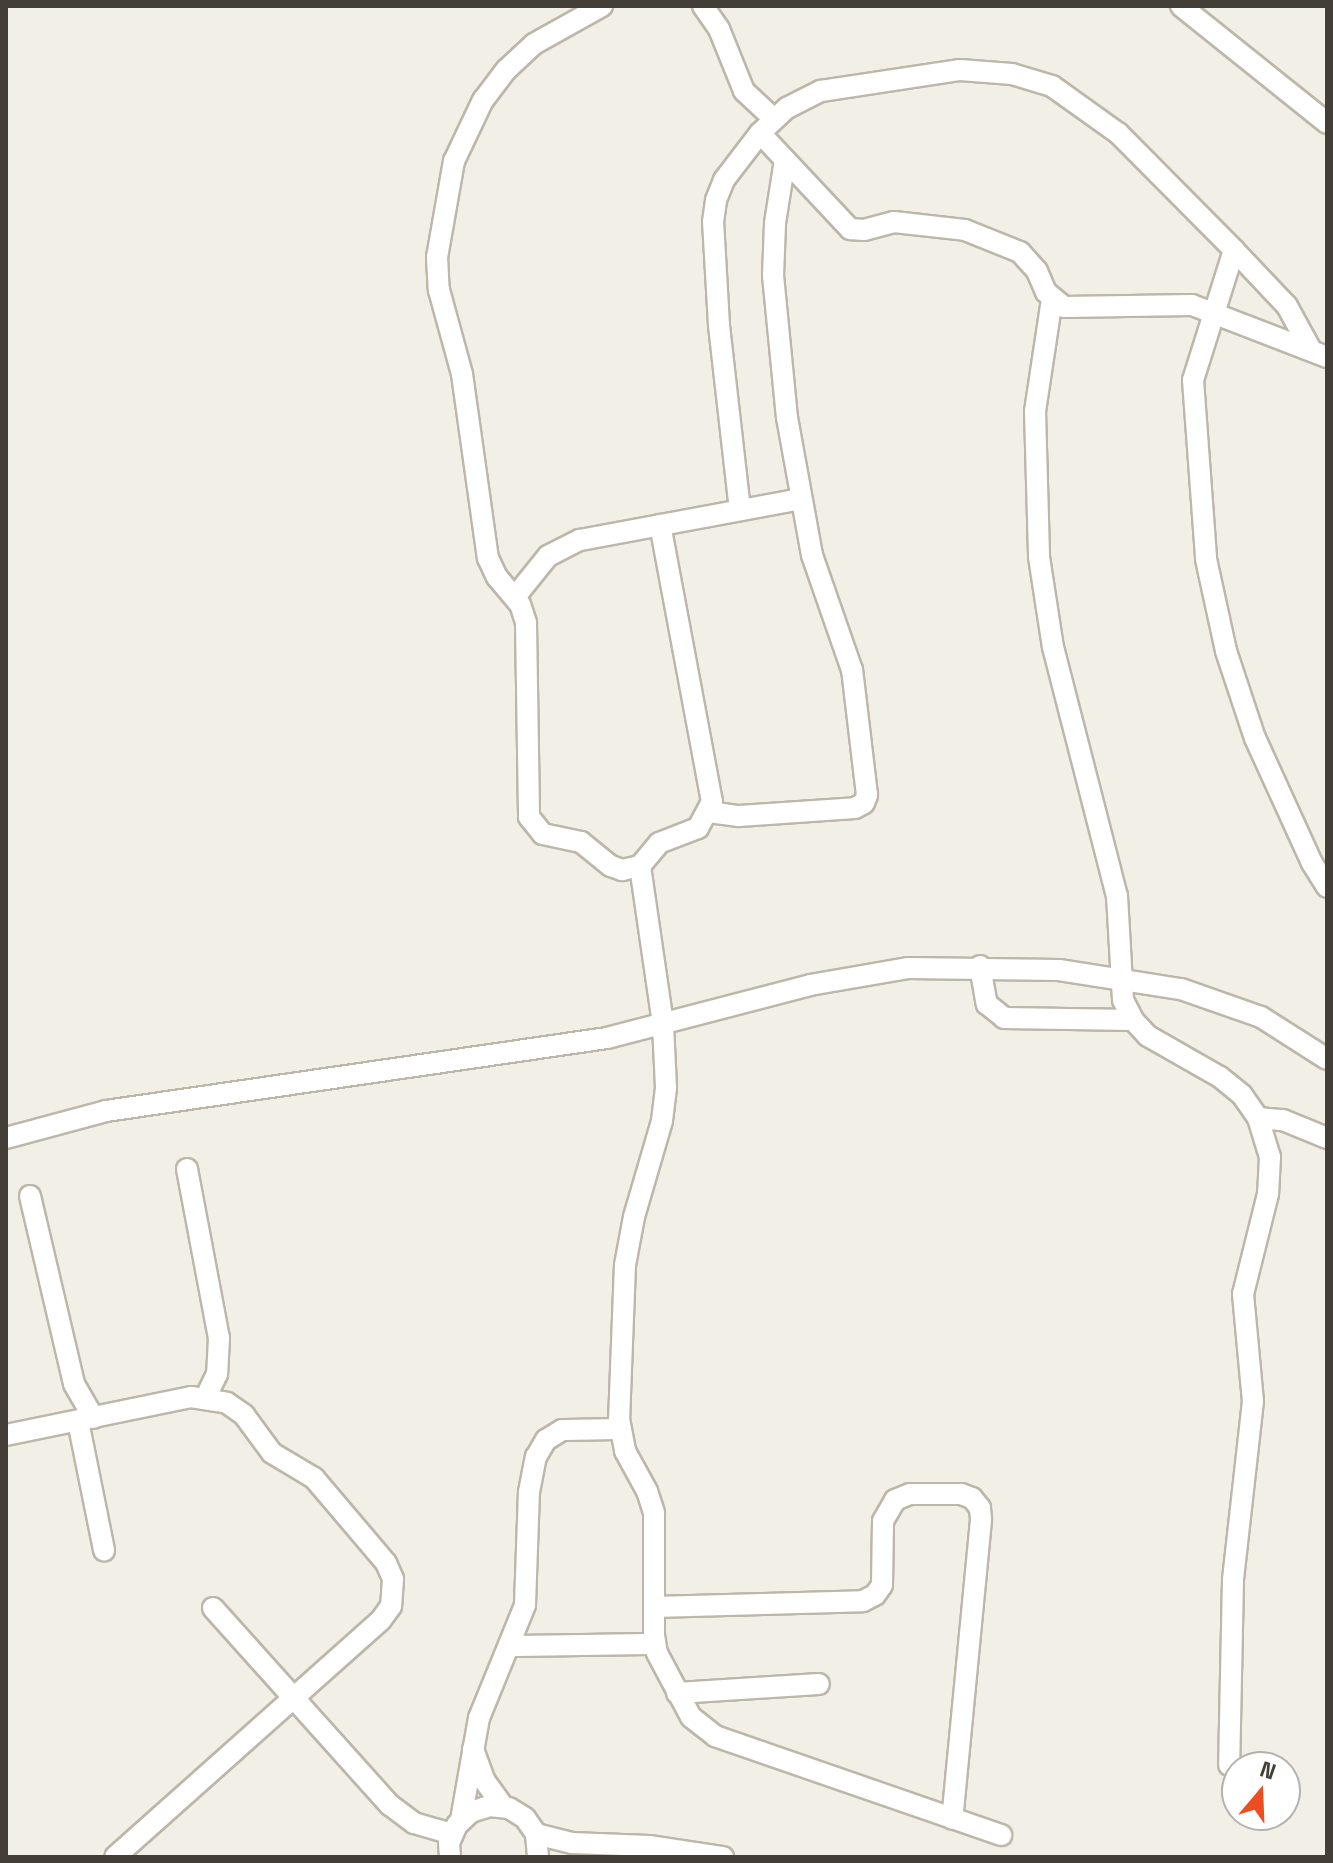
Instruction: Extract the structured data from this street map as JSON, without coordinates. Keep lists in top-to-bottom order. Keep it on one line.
{"north":"top"}
